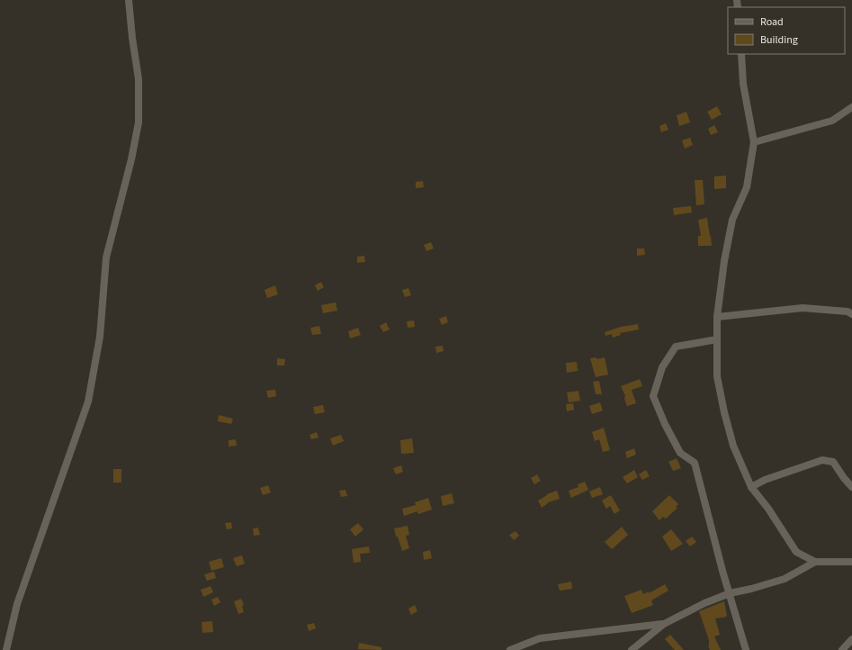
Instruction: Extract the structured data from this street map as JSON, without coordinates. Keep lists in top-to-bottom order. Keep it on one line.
{"legend":["Road","Building"]}
